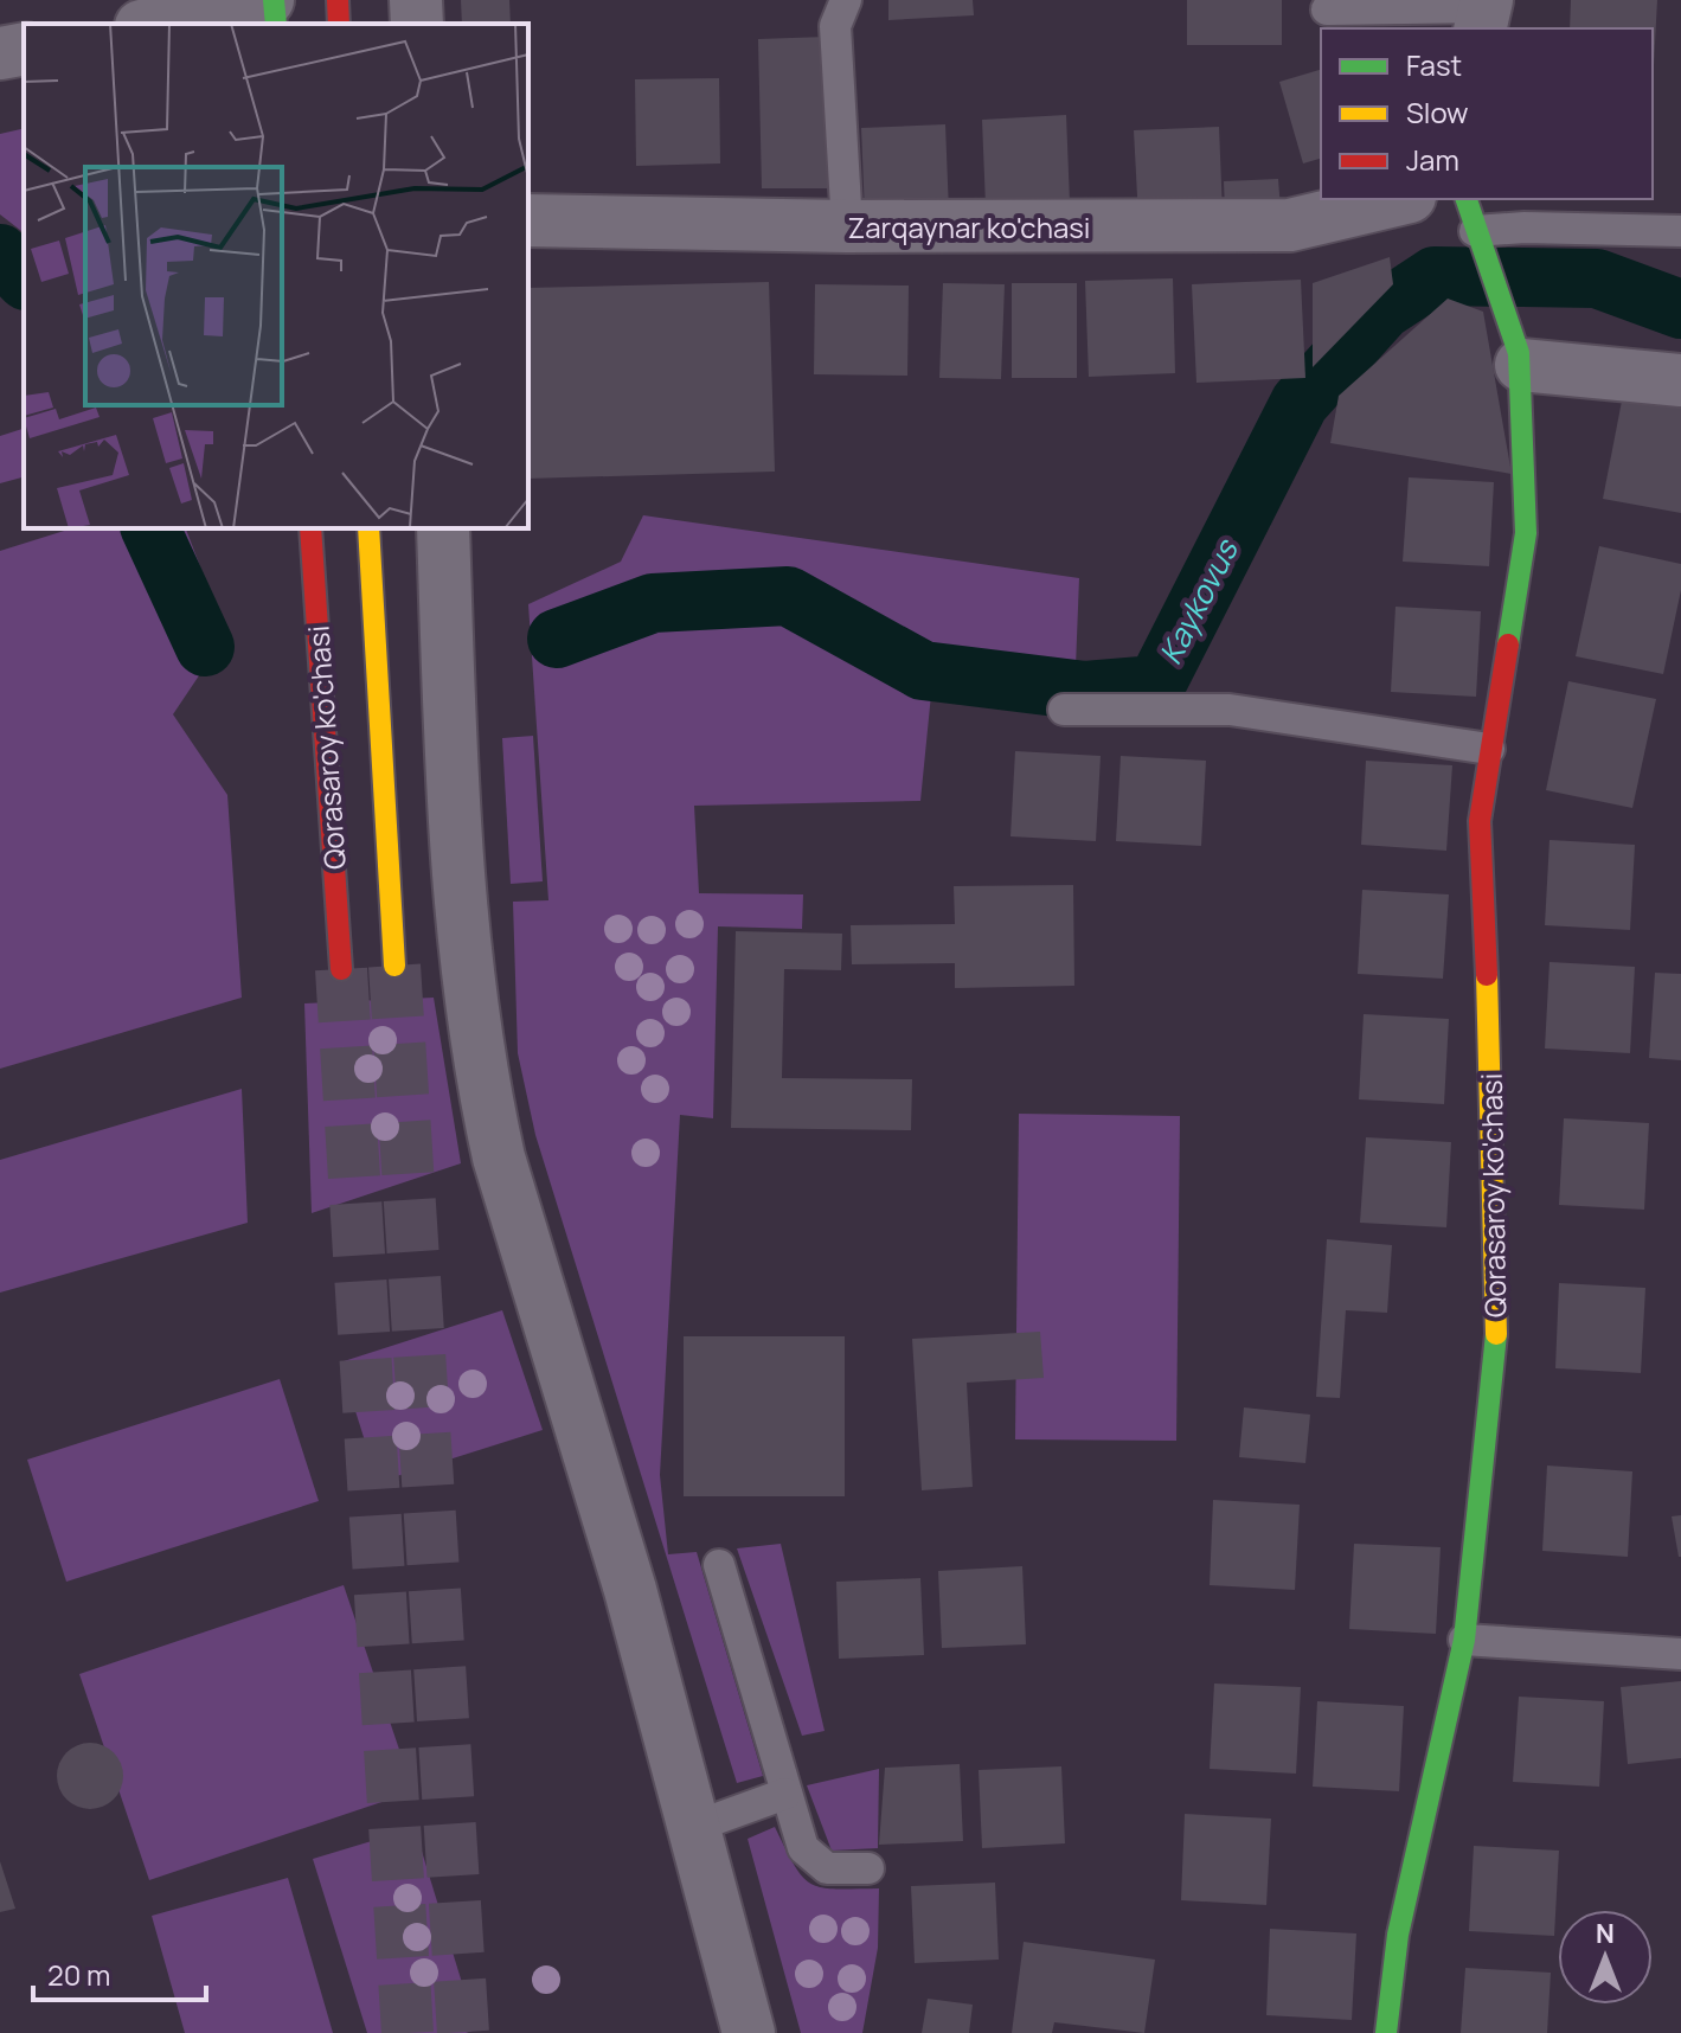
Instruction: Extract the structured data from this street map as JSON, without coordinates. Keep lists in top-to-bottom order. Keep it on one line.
{"streets":{"street":["Zarqaynar ko'chasi","Qorasaroy ko'chasi"]},"water":["Kaykovus"],"legend":["Fast","Slow","Jam"],"scale_bar":"20 m","north":"top"}
